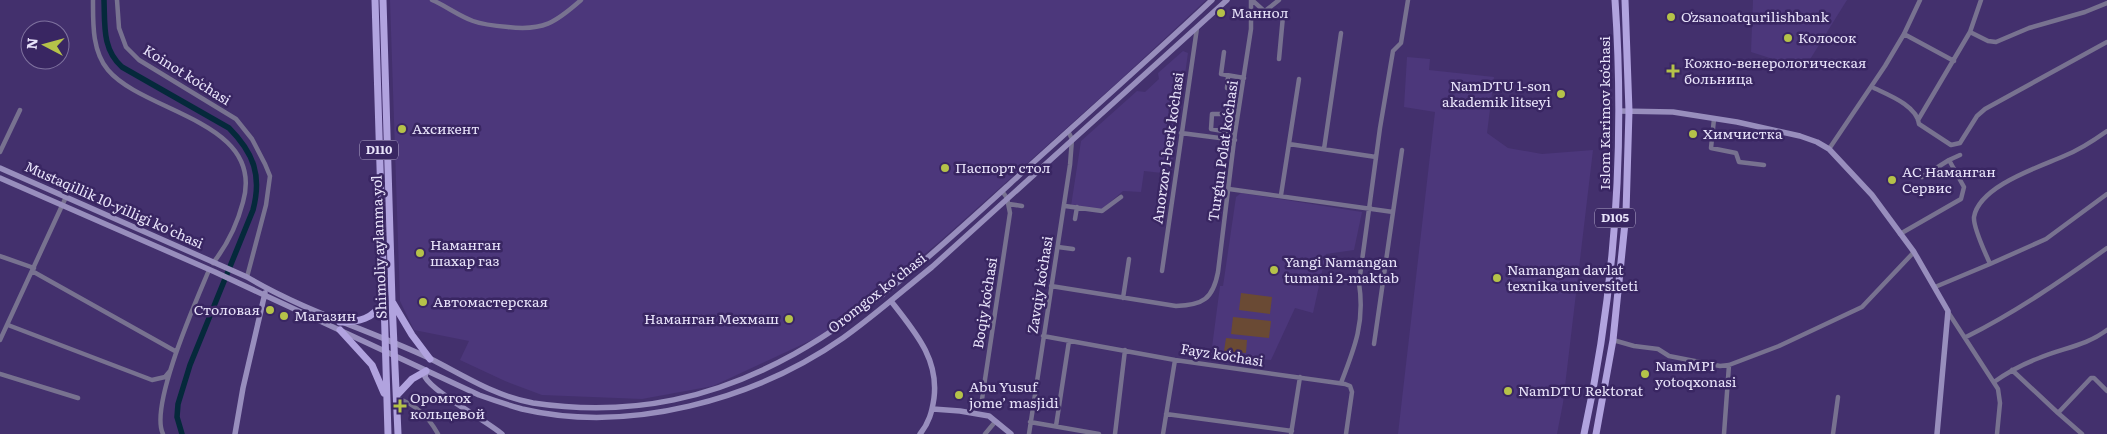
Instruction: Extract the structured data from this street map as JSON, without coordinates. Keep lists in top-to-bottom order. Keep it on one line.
{"streets":{"main road":["Islom Karimov koʻchasi","D110","Mustaqillik 10-yilligi ko'chasi","D105","Shimoliy aylanma yoʻl","Oromgox ko‘chasi"],"street":["Koinot koʻchasi","Anorzor 1-berk koʻchasi","Turgʻun Poʻlat koʻchasi","Zavqiy koʻchasi","Boqiy koʻchasi","Fayz koʻchasi"]},"crossings":[["Koinot koʻchasi","Mustaqillik 10-yilligi ko'chasi"],["Anorzor 1-berk koʻchasi","Oromgox ko‘chasi"],["Mustaqillik 10-yilligi ko'chasi","Oromgox ko‘chasi"],["Shimoliy aylanma yoʻl","Oromgox ko‘chasi"],["Zavqiy koʻchasi","Oromgox ko‘chasi"],["Zavqiy koʻchasi","Fayz koʻchasi"],["Oromgox ko‘chasi","Boqiy koʻchasi"]],"places":{"other":["Маннол","Oʻzsanoatqurilishbank","Колосок","NamDTU 1-son akademik litseyi","Ахсикент","Химчистка","Паспорт стол","АС Наманган Сервис","Наманган шахар газ","Yangi Namangan tumani 2-maktab","Namangan davlat texnika universiteti","Автомастерская","Столовая","Магазин","Наманган Мехмаш","NamMPI yotoqxonasi","NamDTU Rektorat","Abu Yusuf jome’ masjidi"],"health":["Кожно-венерологическая больница","Оромгох кольцевой"]},"north":"left"}
